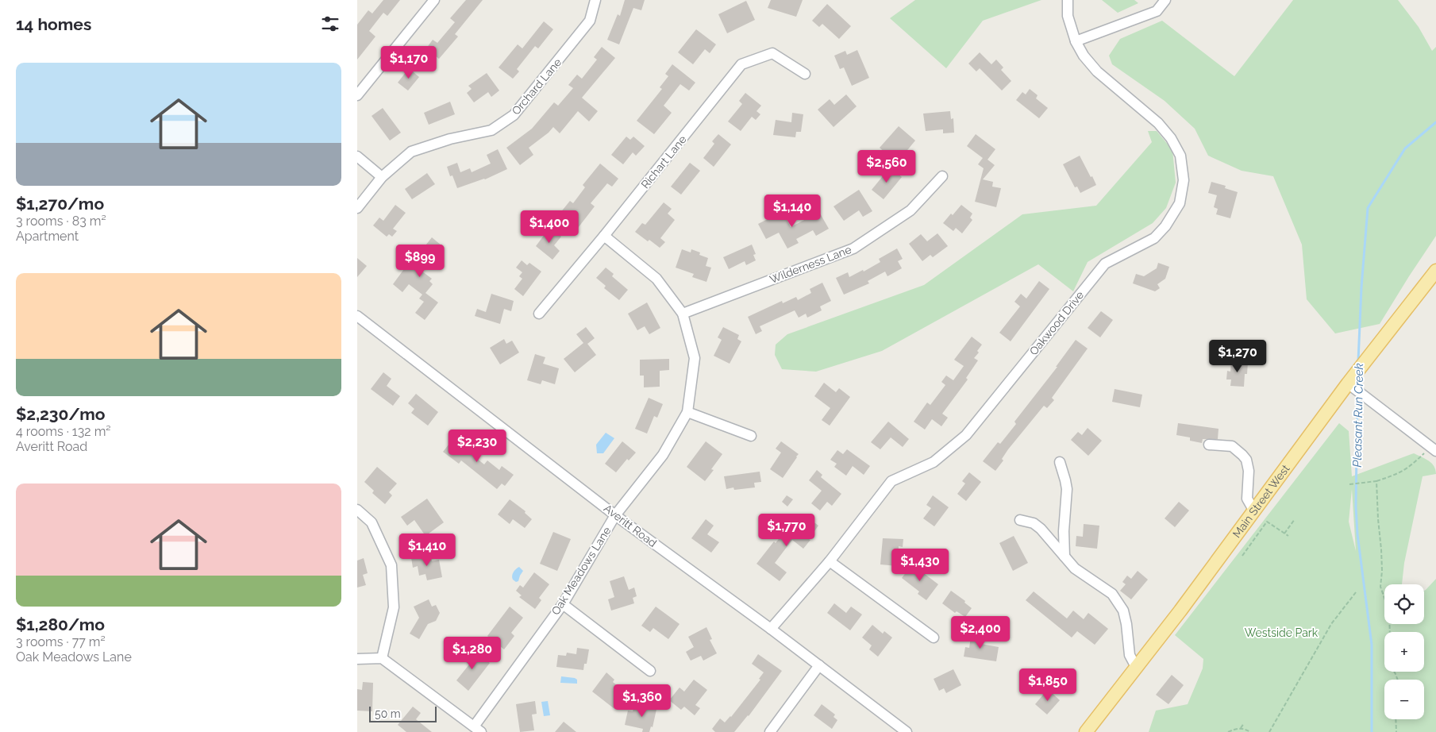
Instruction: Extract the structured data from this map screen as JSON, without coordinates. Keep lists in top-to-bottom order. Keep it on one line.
{"streets":{"main road":["Main Street West"],"street":["Orchard Lane","Richart Lane","Wilderness Lane","Oakwood Drive","Averitt Road","Oak Meadows Lane"]},"crossings":[["Richart Lane","Oak Meadows Lane"],["Wilderness Lane","Oak Meadows Lane"],["Oakwood Drive","Averitt Road"],["Averitt Road","Oak Meadows Lane"]],"water":["Pleasant Run Creek"],"parks":["Westside Park"],"scale_bar":"50 m","page":{"heading":"14 homes","price":["$1,170","$2,560","$1,140","$1,400","$899","$1,270","$2,230","$1,770","$1,410","$1,430","$2,400","$1,280","$1,850","$1,360"],"list":[{"name":"$1,270/mo","note":"3 rooms · 83 m² · Apartment"},{"name":"$2,230/mo","note":"4 rooms · 132 m² · Averitt Road"},{"name":"$1,280/mo","note":"3 rooms · 77 m² · Oak Meadows Lane"}],"map_buttons":["+","−"],"scale":"50 m"}}
